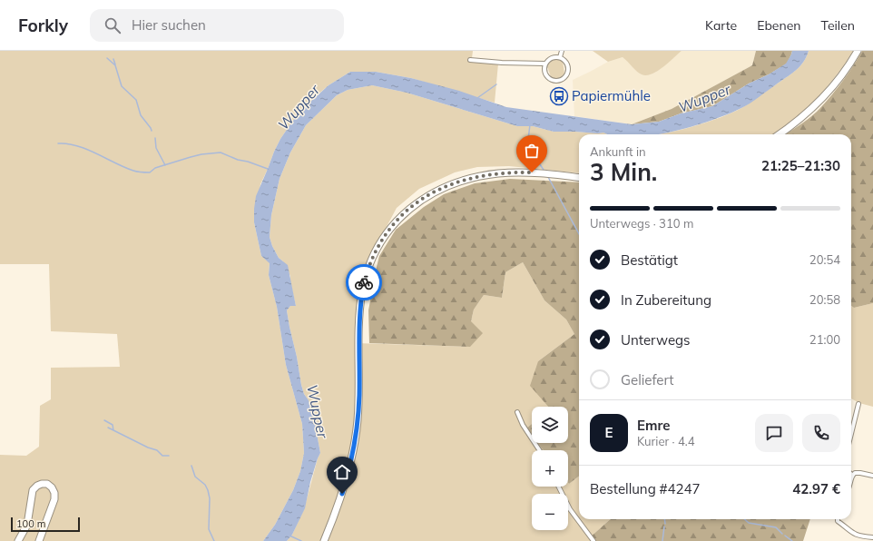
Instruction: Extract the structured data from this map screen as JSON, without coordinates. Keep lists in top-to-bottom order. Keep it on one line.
{"water":["Wupper"],"places":{"bus stop":["Papiermühle"]},"scale_bar":"100 m","page":{"header":"Forkly","search":"Hier suchen","nav":["Karte","Ebenen","Teilen"],"heading":["3 Min.","Ankunft in","21:25–21:30"],"panel":["Emre","Kurier · 4.4","Bestellung #4247","42.97 €"],"bar":"Unterwegs · 310 m","list":[["Bestätigt","20:54"],["In Zubereitung","20:58"],["Unterwegs","21:00"],"Geliefert"],"map_buttons":["+","−"],"round":"E","scale":"100 m"}}
